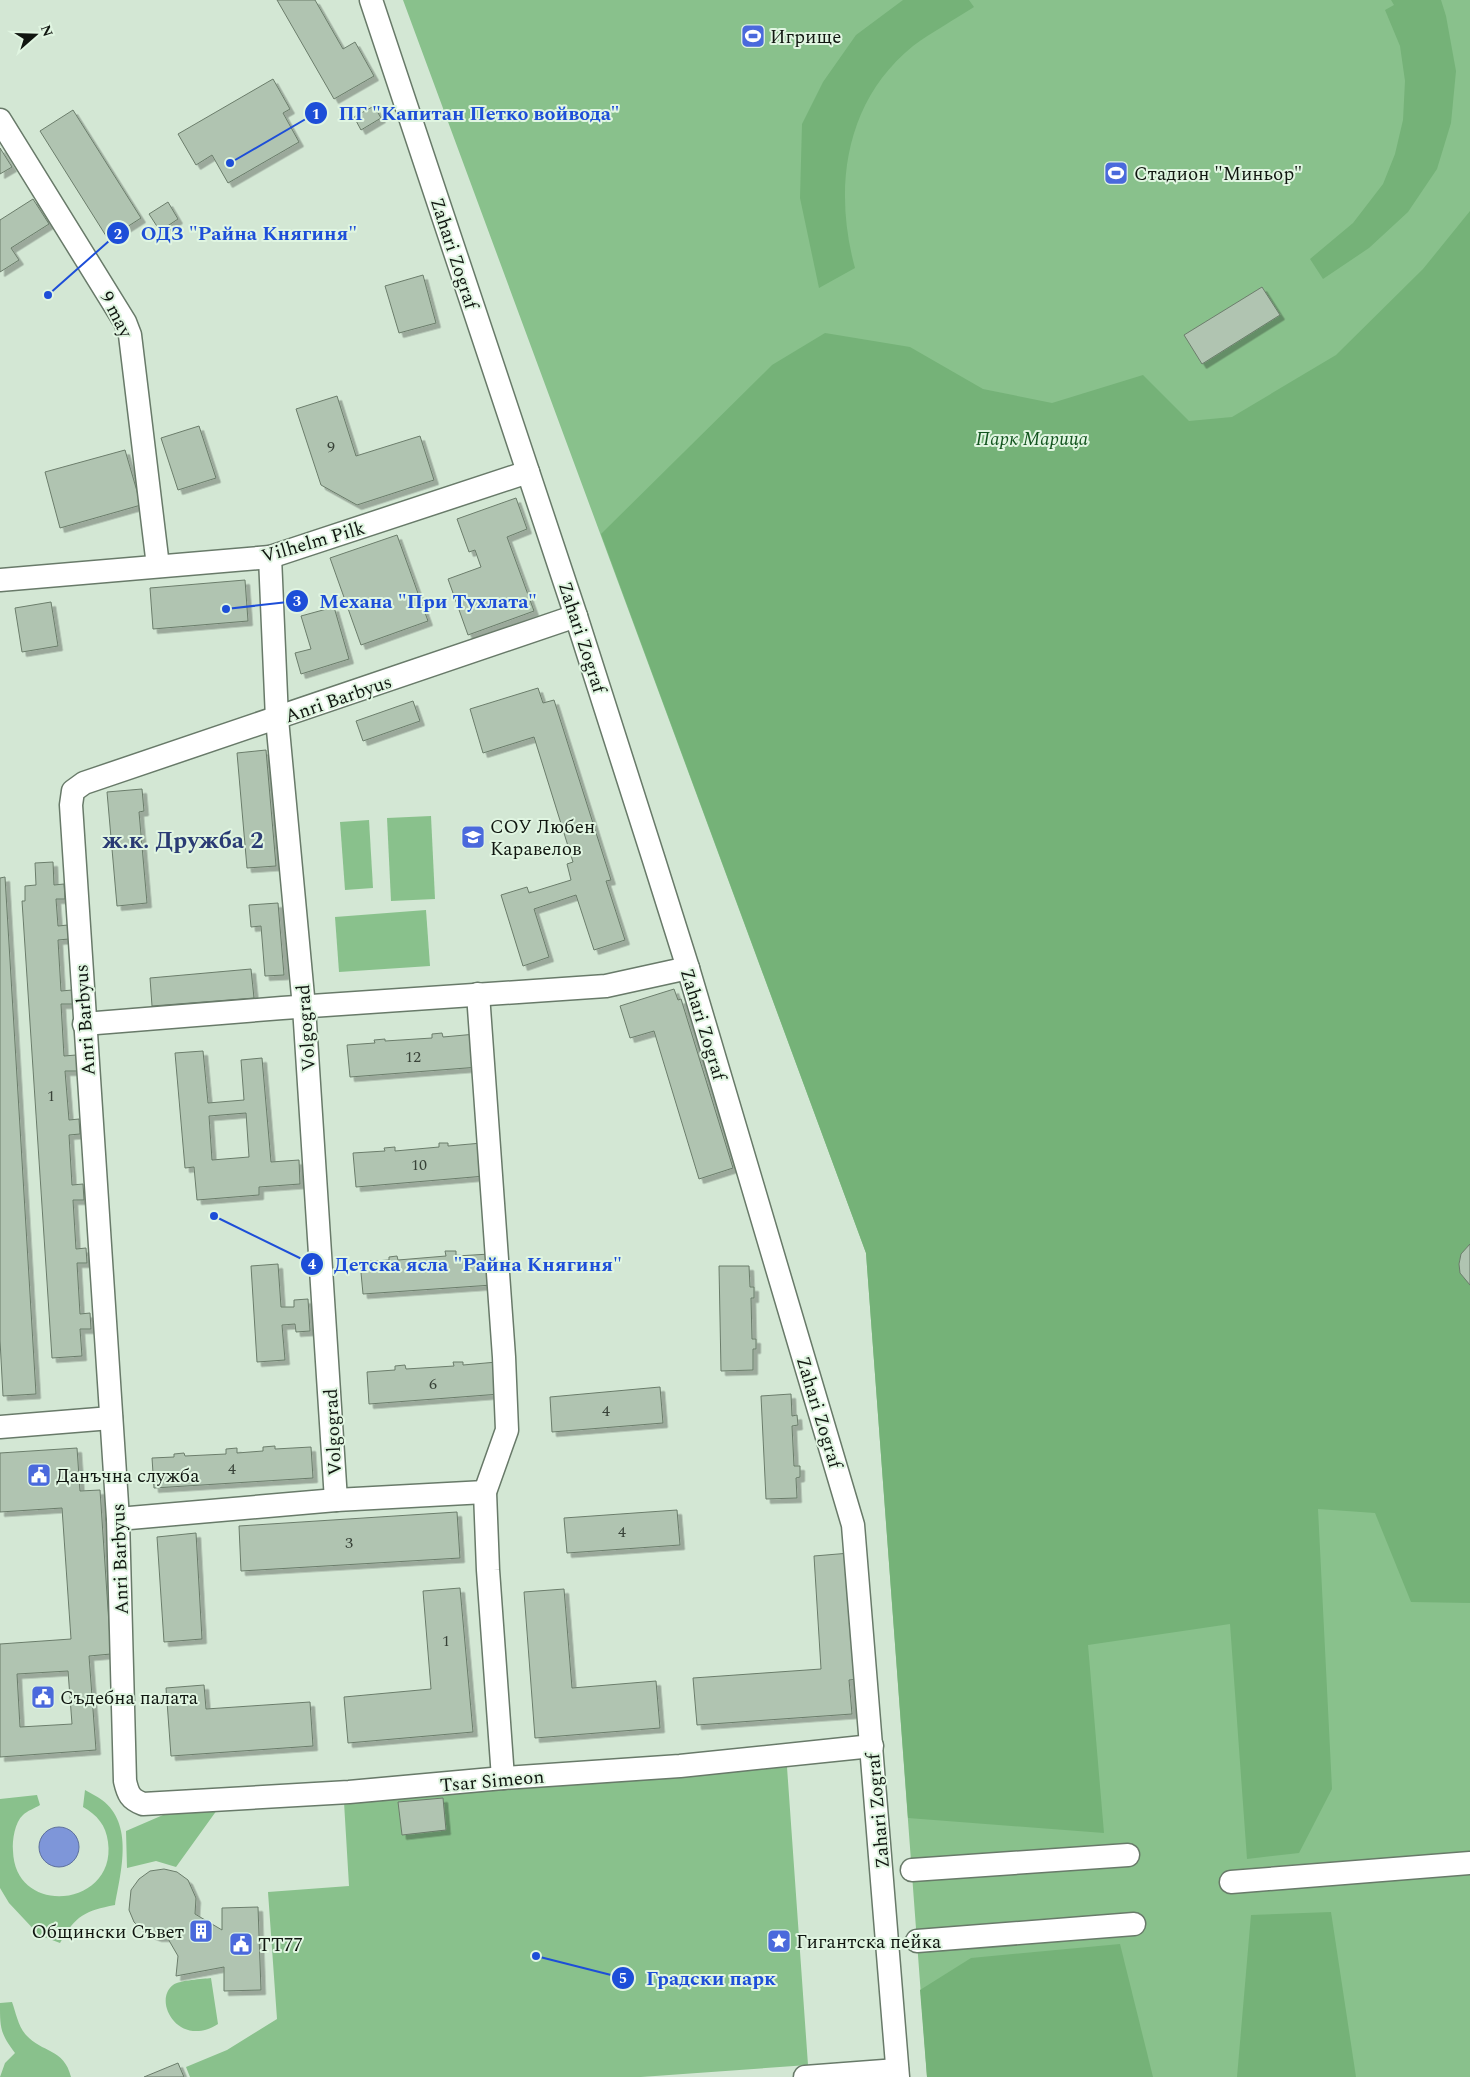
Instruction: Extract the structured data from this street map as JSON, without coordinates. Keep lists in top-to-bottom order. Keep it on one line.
{"streets":{"street":["Zahari Zograf","9 may","Vilhelm Pilk","Anri Barbyus","Volgograd","Tsar Simeon"]},"crossings":[["Zahari Zograf","Vilhelm Pilk"],["Zahari Zograf","Anri Barbyus"],["Zahari Zograf","Tsar Simeon"],["9 may","Vilhelm Pilk"],["Vilhelm Pilk","Volgograd"],["Anri Barbyus","Volgograd"],["Anri Barbyus","Tsar Simeon"]],"districts":["ж.к. Дружба 2"],"parks":["Парк Марица"],"places":{"sports":["Игрище","Стадион \"Миньор\""],"other":["ПГ \"Капитан Петко войвода\"","ОДЗ \"Райна Княгиня\"","Механа \"При Тухлата\"","Детска ясла \"Райна Княгиня\"","Градски парк"],"school or university":["СОУ Любен Каравелов"],"public building":["Данъчна служба","Съдебна палата","TT77"],"building":["Общински Съвет"],"place":["Гигантска пейка"]},"house_numbers":["9","12","1","10","6","4","4","4","3","1"],"north":"right"}
